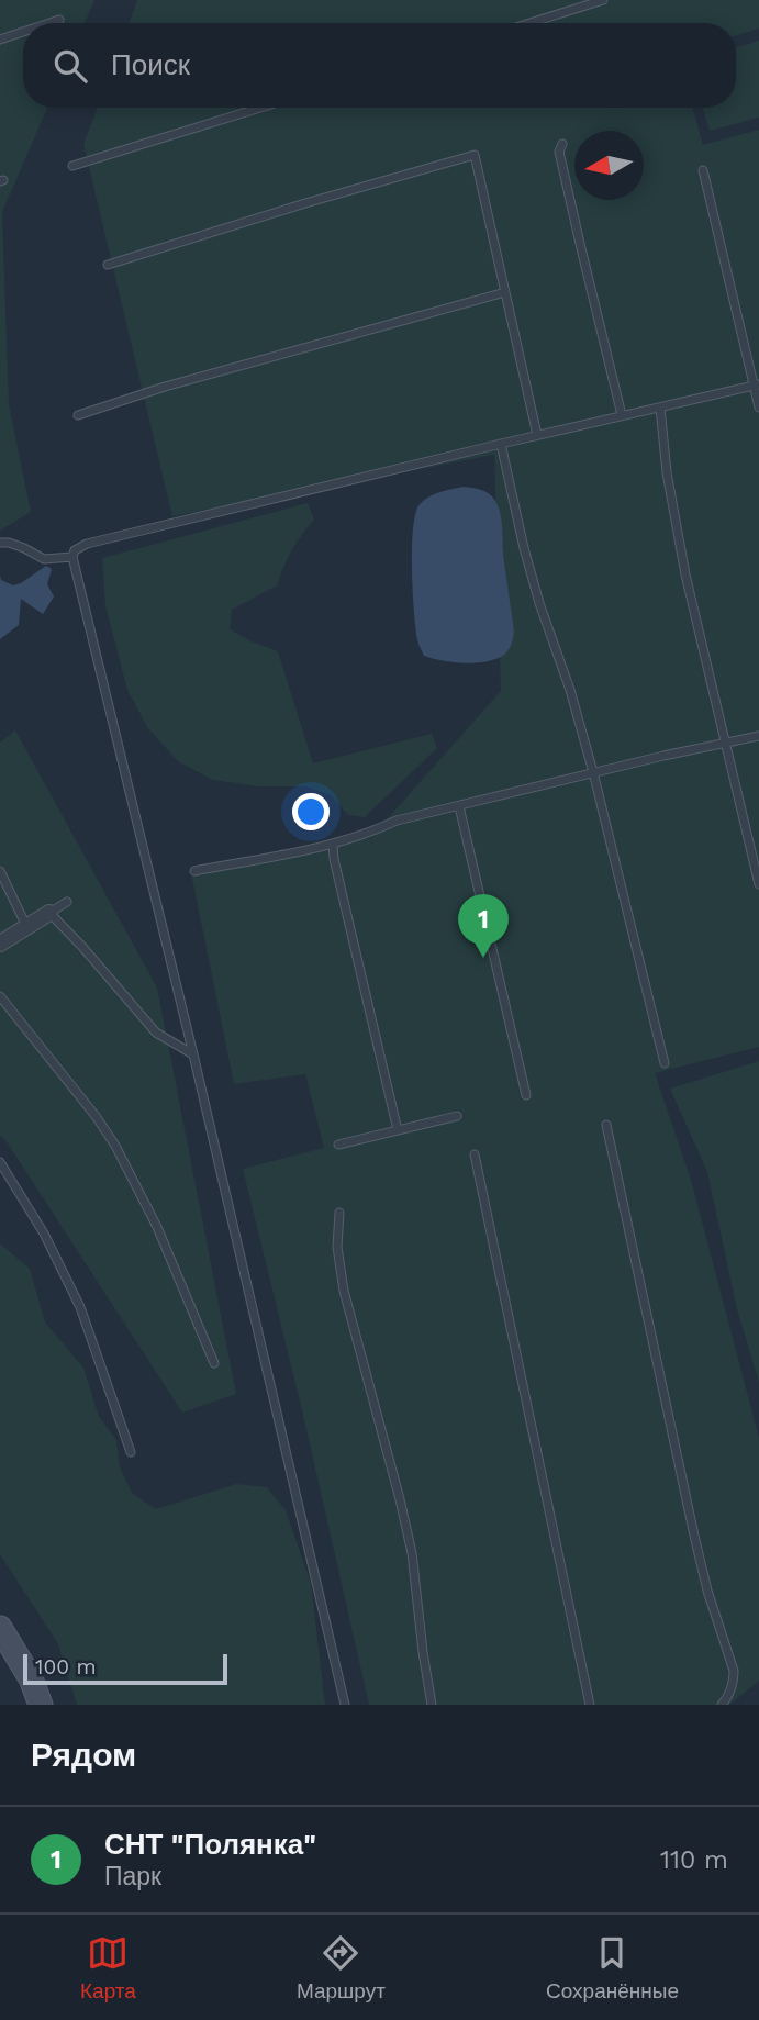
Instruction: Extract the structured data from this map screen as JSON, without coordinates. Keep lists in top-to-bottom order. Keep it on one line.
{"scale_bar":"100 m","north":"left","page":{"search":"Поиск","pins":"1","scale":"100 m","heading":"Рядом","list":[{"mark":"1","name":"СНТ \"Полянка\"","note":"Парк","value":"110 m"}],"nav":["Карта","Маршрут","Сохранённые"]}}
